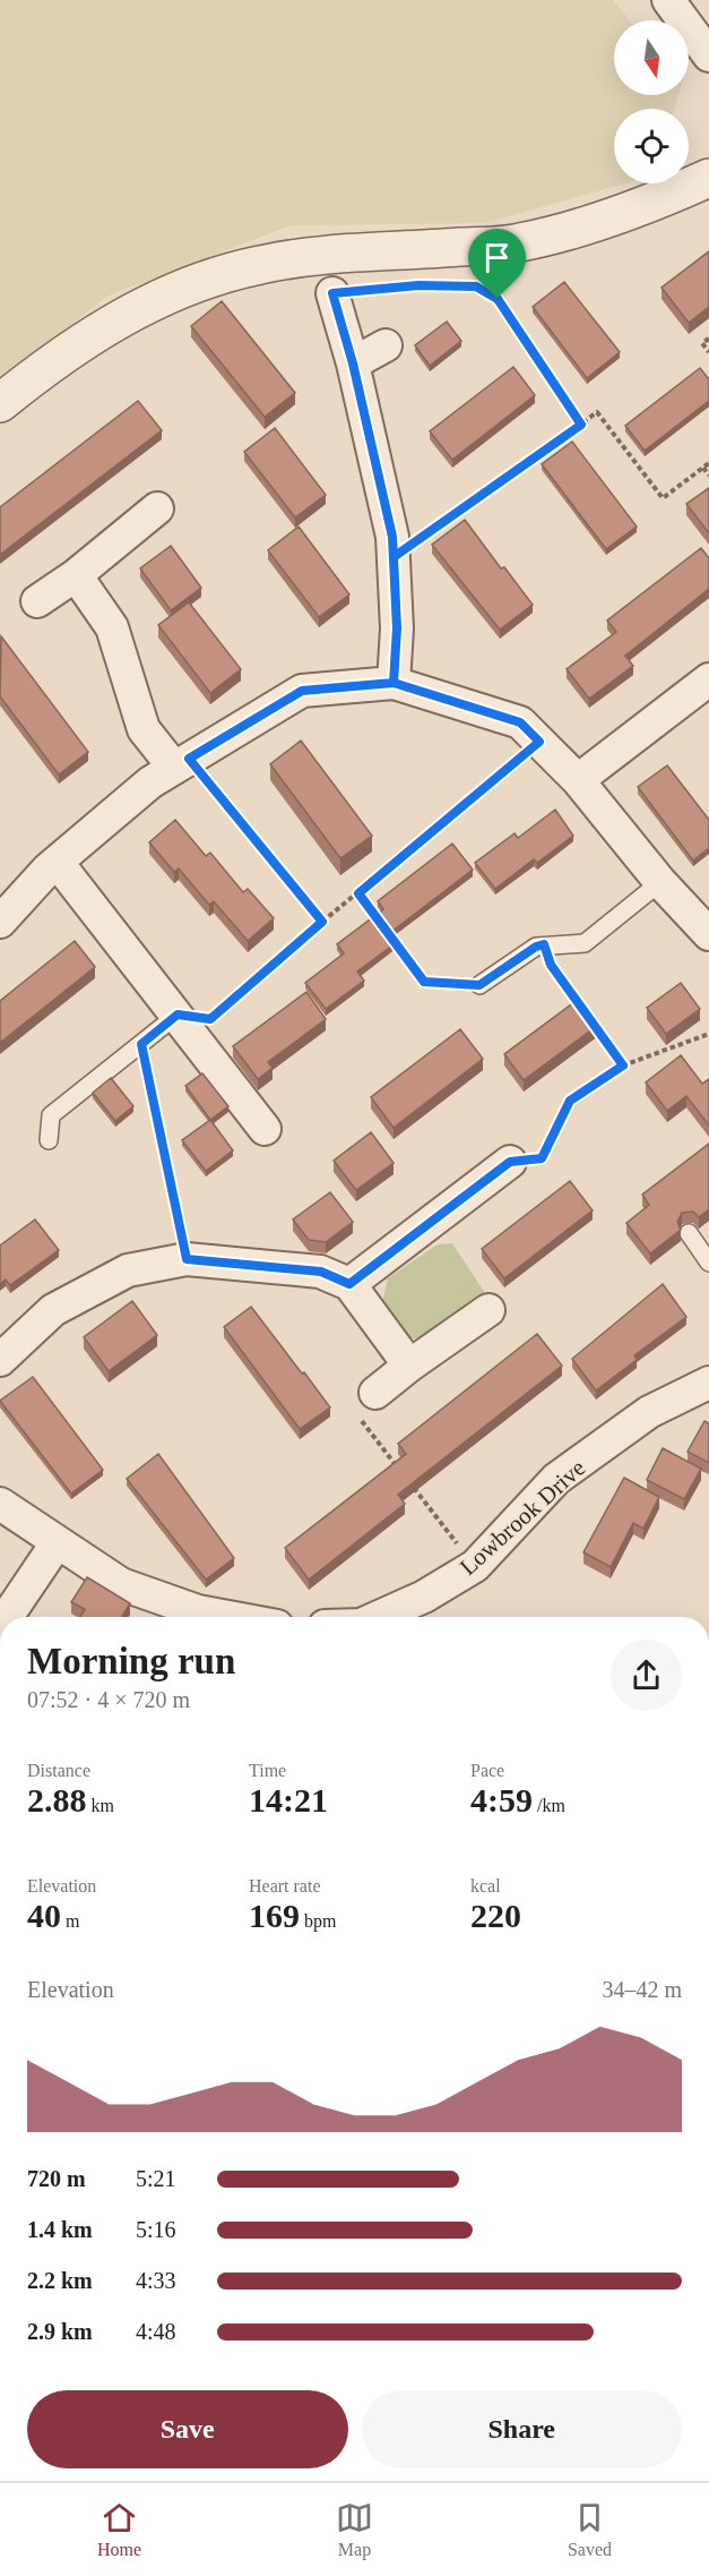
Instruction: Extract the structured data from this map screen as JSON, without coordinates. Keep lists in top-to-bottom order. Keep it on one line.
{"streets":{"street":["Lowbrook Drive"]},"north":"bottom","page":{"heading":["Morning run","07:52 · 4 × 720 m"],"stats":[["Distance","2.88 km"],["Time","14:21"],["Pace","4:59 /km"],["Elevation","40 m"],["Heart rate","169 bpm"],["kcal","220"]],"chart":["Elevation","34–42 m"],"list":[{"name":"720 m","note":"5:21"},{"name":"1.4 km","note":"5:16"},{"name":"2.2 km","note":"4:33"},{"name":"2.9 km","note":"4:48"}],"buttons":["Save","Share"],"tabs":["Home","Map","Saved"]}}
